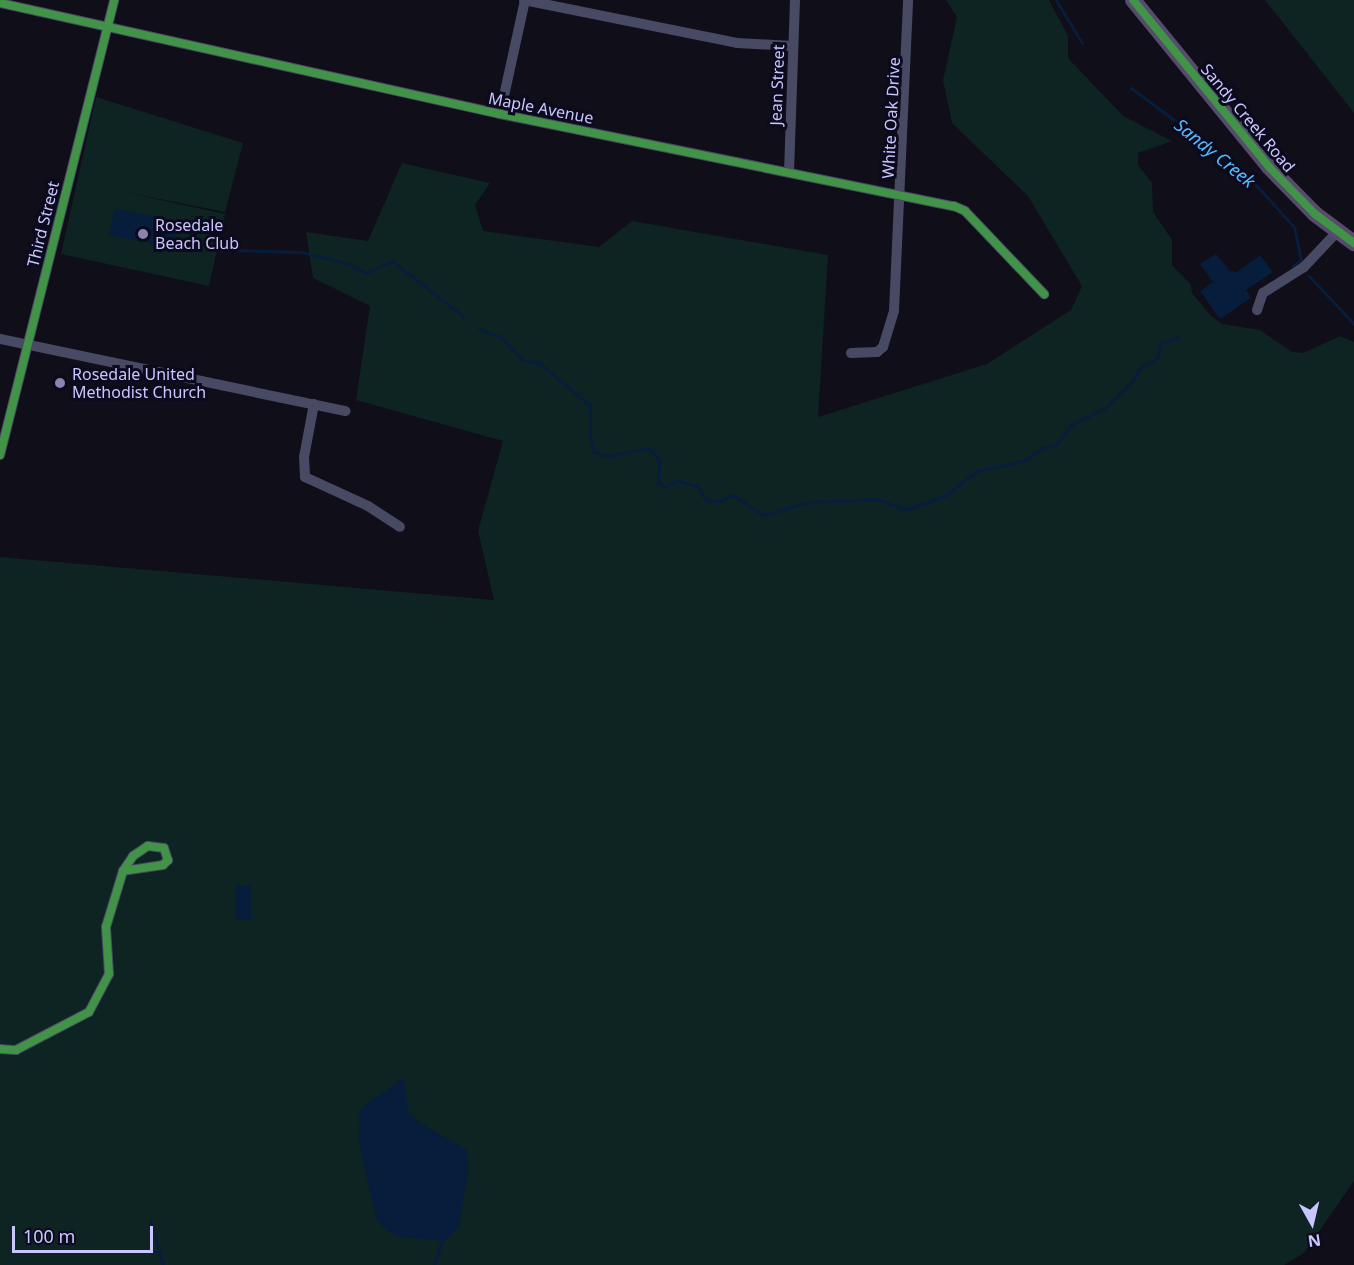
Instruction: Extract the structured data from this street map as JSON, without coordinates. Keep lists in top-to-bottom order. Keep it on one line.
{"streets":{"main road":["Sandy Creek Road"],"street":["Jean Street","Maple Avenue","White Oak Drive","Third Street"]},"crossings":[["Jean Street","Maple Avenue"],["Maple Avenue","White Oak Drive"],["Maple Avenue","Third Street"]],"water":["Sandy Creek"],"places":["Rosedale Beach Club","Rosedale United Methodist Church"],"scale_bar":"100 m","north":"bottom"}
